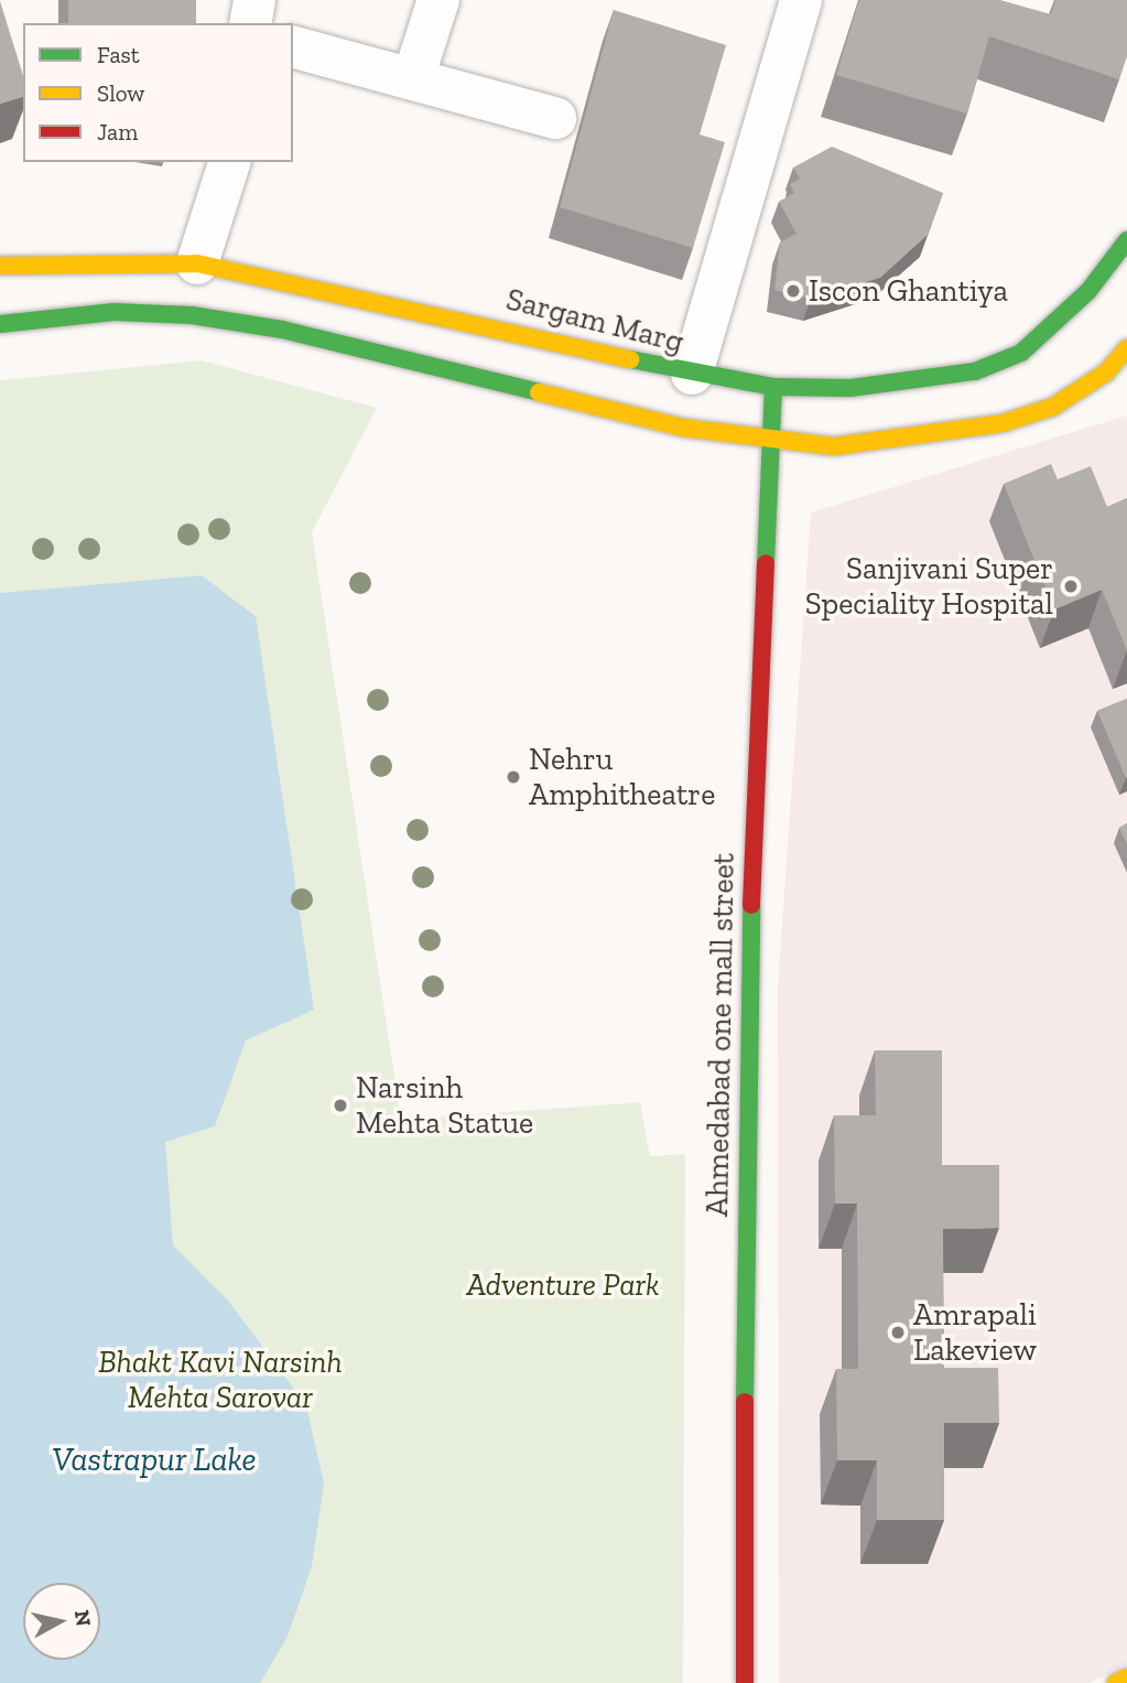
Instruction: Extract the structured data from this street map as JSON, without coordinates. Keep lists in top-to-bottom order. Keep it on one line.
{"streets":{"main road":["Sargam Marg","Ahmedabad one mall street"]},"crossings":[["Sargam Marg","Ahmedabad one mall street"]],"water":["Vastrapur Lake"],"parks":["Adventure Park","Bhakt Kavi Narsinh Mehta Sarovar"],"places":["Iscon Ghantiya","Sanjivani Super Speciality Hospital","Nehru Amphitheatre","Narsinh Mehta Statue","Amrapali Lakeview"],"legend":["Fast","Slow","Jam"],"north":"right"}
